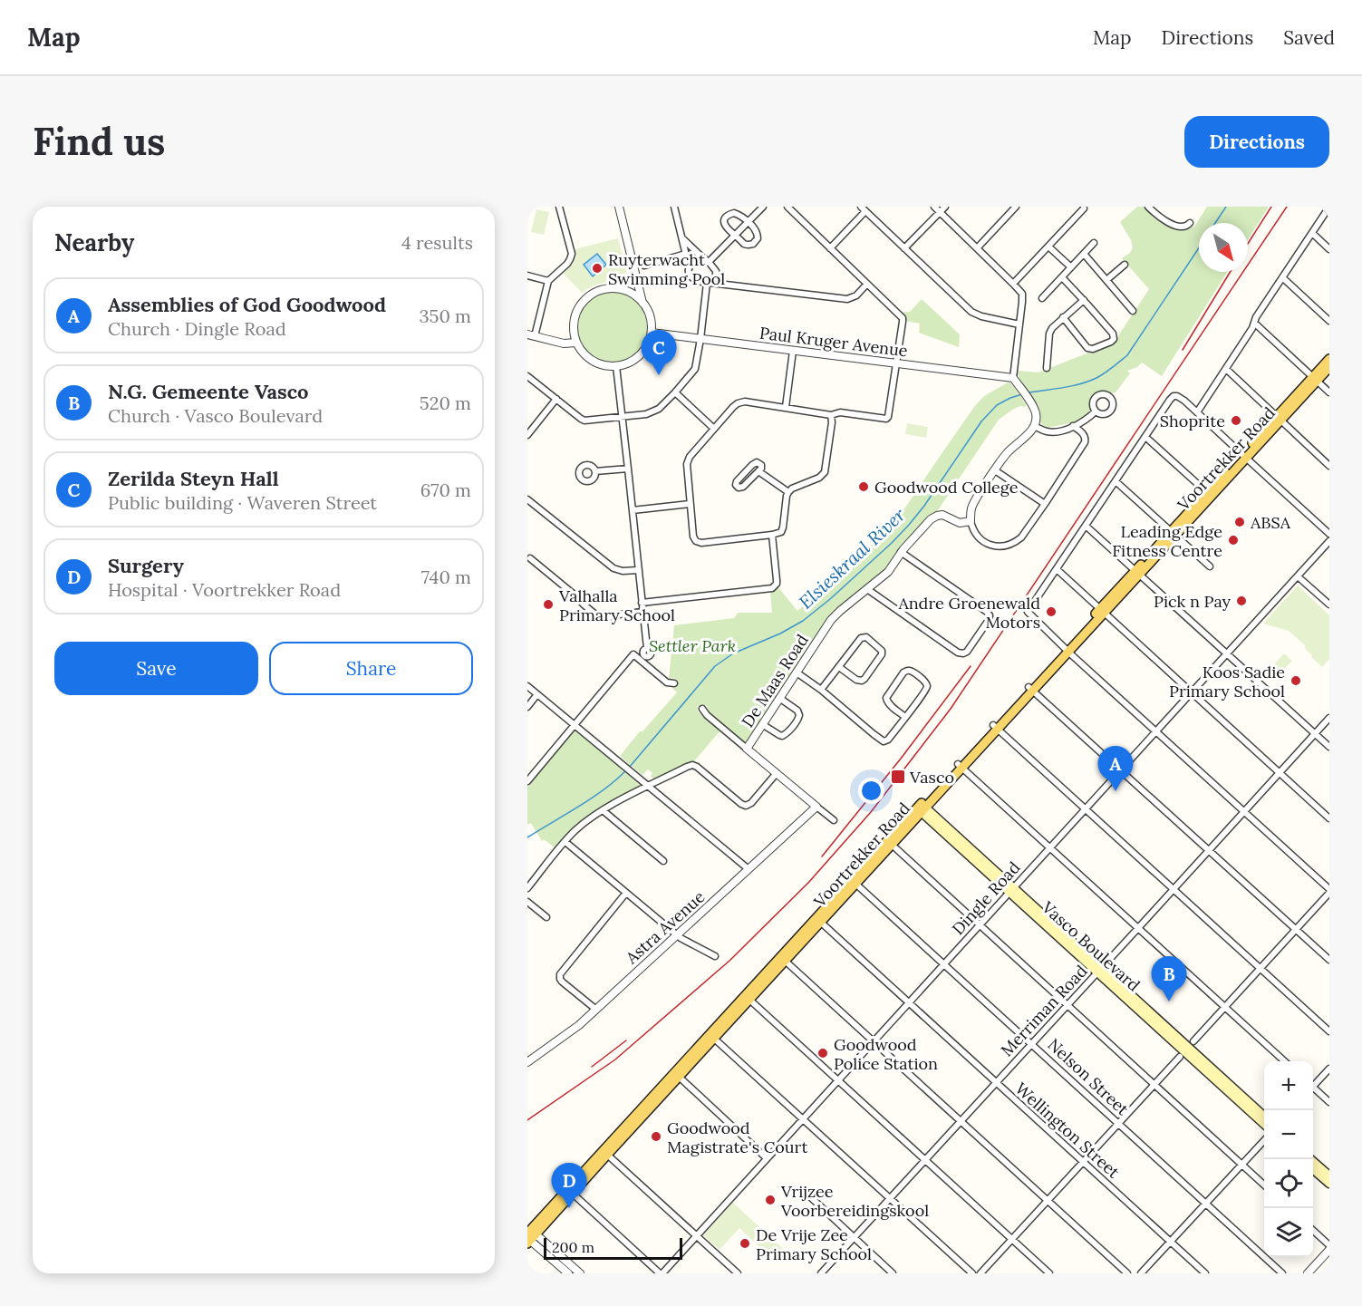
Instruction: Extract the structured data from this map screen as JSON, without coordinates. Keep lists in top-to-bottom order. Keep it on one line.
{"streets":{"main road":["Voortrekker Road","Vasco Boulevard"],"street":["Paul Kruger Avenue","De Maas Road","Dingle Road","Astra Avenue","Merriman Road","Nelson Street","Wellington Street"]},"crossings":[["Voortrekker Road","Vasco Boulevard"],["Voortrekker Road","Nelson Street"],["Voortrekker Road","Wellington Street"],["Dingle Road","Vasco Boulevard"],["Dingle Road","Nelson Street"],["Dingle Road","Wellington Street"],["Vasco Boulevard","Merriman Road"],["Merriman Road","Nelson Street"],["Merriman Road","Wellington Street"]],"water":["Elsieskraal River"],"parks":["Settler Park"],"places":{"other":["Ruyterwacht Swimming Pool","Shoprite","Goodwood College","ABSA","Leading Edge Fitness Centre","Pick n Pay","Valhalla Primary School","Andre Groenewald Motors","Koos Sadie Primary School","Goodwood Police Station","Goodwood Magistrate's Court","Vrijzee Voorbereidingskool","De Vrije Zee Primary School"],"transit":["Vasco"]},"scale_bar":"200 m","north":"bottom right","page":{"header":"Map","nav":["Map","Directions","Saved"],"buttons":["Directions",["Save","Share"]],"title":"Find us","heading":["Nearby","4 results"],"list":[{"mark":"A","name":"Assemblies of God Goodwood","note":"Church · Dingle Road","value":"350 m"},{"mark":"B","name":"N.G. Gemeente Vasco","note":"Church · Vasco Boulevard","value":"520 m"},{"mark":"C","name":"Zerilda Steyn Hall","note":"Public building · Waveren Street","value":"670 m"},{"mark":"D","name":"Surgery","note":"Hospital · Voortrekker Road","value":"740 m"}],"pins":["C","A","B","D"],"map_buttons":["+","−"],"scale":"200 m"}}
